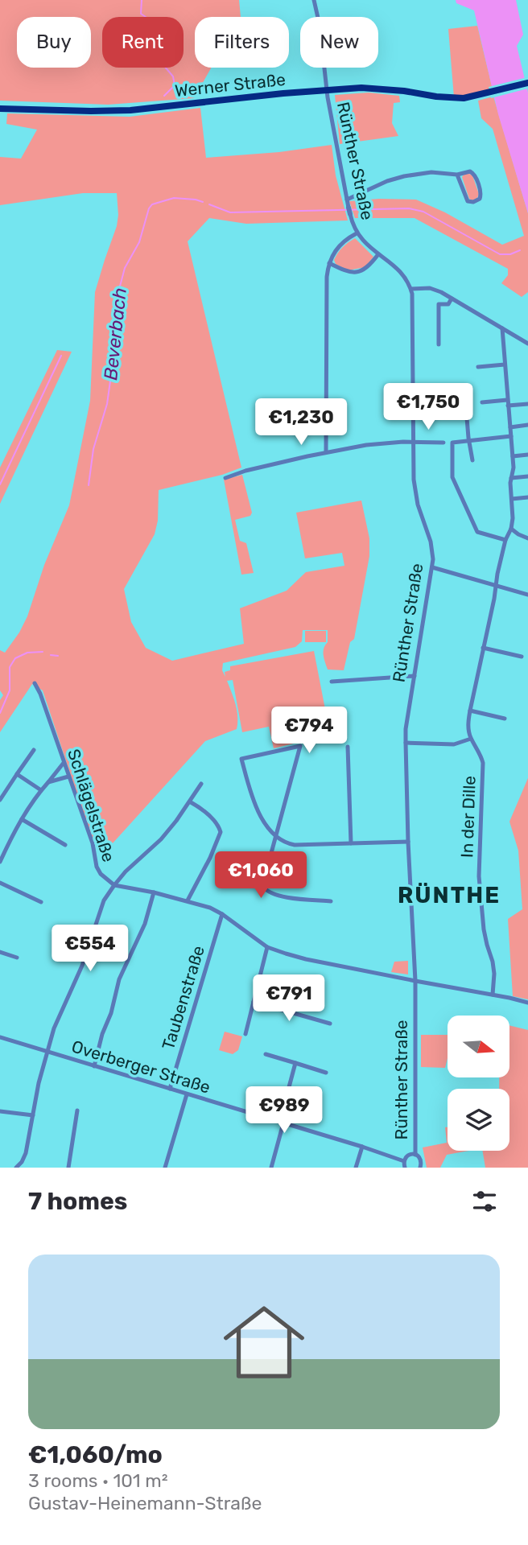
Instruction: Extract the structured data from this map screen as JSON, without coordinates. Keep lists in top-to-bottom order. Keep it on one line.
{"streets":{"main road":["Werner Straße"],"street":["Rünther Straße","Schlägelstraße","In der Dille","Taubenstraße","Overberger Straße"]},"crossings":[["Werner Straße","Rünther Straße"],["Rünther Straße","Schlägelstraße"],["Rünther Straße","Overberger Straße"],["Schlägelstraße","In der Dille"],["Schlägelstraße","Taubenstraße"],["Taubenstraße","Overberger Straße"]],"districts":["RÜNTHE"],"water":["Beverbach"],"north":"right","page":{"chip":["Buy","Rent","Filters","New"],"price":["€1,750","€1,230","€794","€1,060","€554","€791","€989"],"heading":"7 homes","list":[{"name":"€1,060/mo","note":"3 rooms · 101 m² · Gustav-Heinemann-Straße"}]}}
